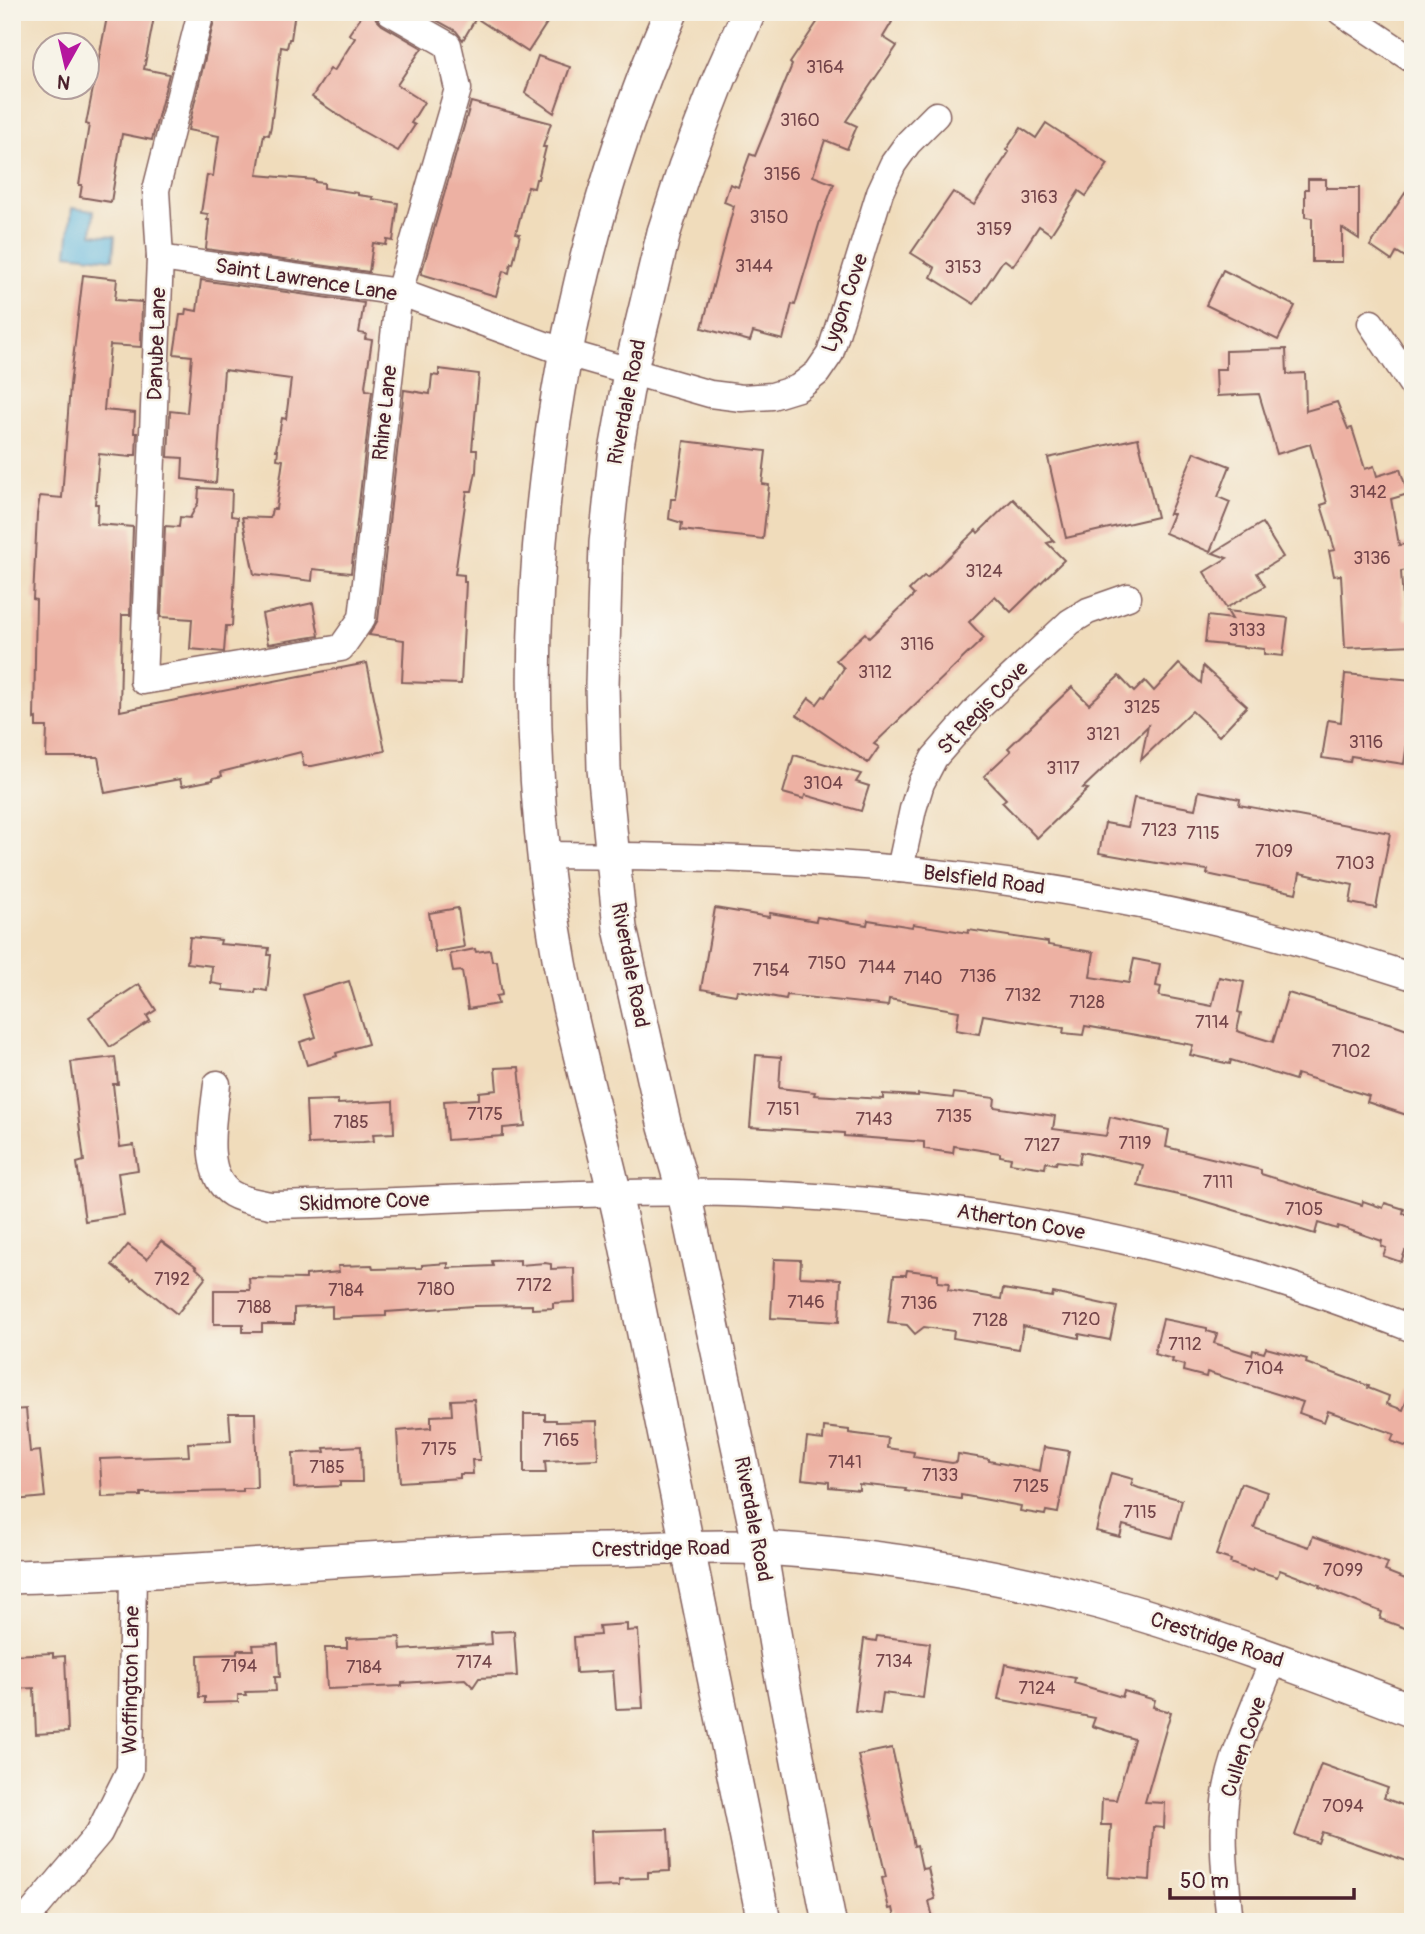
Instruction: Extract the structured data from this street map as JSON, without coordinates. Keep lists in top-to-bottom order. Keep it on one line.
{"streets":{"street":["Saint Lawrence Lane","Lygon Cove","Danube Lane","Riverdale Road","Rhine Lane","St Regis Cove","Belsfield Road","Skidmore Cove","Atherton Cove","Crestridge Road","Woffington Lane","Cullen Cove"]},"crossings":[["Saint Lawrence Lane","Lygon Cove"],["Saint Lawrence Lane","Danube Lane"],["Saint Lawrence Lane","Rhine Lane"],["Lygon Cove","Riverdale Road"],["Danube Lane","Rhine Lane"],["Riverdale Road","Belsfield Road"],["Riverdale Road","Atherton Cove"],["Riverdale Road","Crestridge Road"],["St Regis Cove","Belsfield Road"],["Skidmore Cove","Atherton Cove"],["Crestridge Road","Woffington Lane"],["Crestridge Road","Cullen Cove"]],"house_numbers":["3164","3160","3156","3163","3150","3159","3144","3153","3142","3136","3124","3133","3116","3112","3125","3121","3116","3117","3104","7123","7115","7109","7103","7150","7144","7154","7136","7140","7132","7128","7114","7102","7151","7175","7135","7143","7185","7119","7127","7111","7105","7192","7172","7180","7184","7146","7136","7188","7120","7128","7112","7104","7165","7175","7141","7185","7133","7125","7115","7099","7134","7174","7194","7184","7124","7094"],"scale_bar":"50 m","north":"bottom"}
